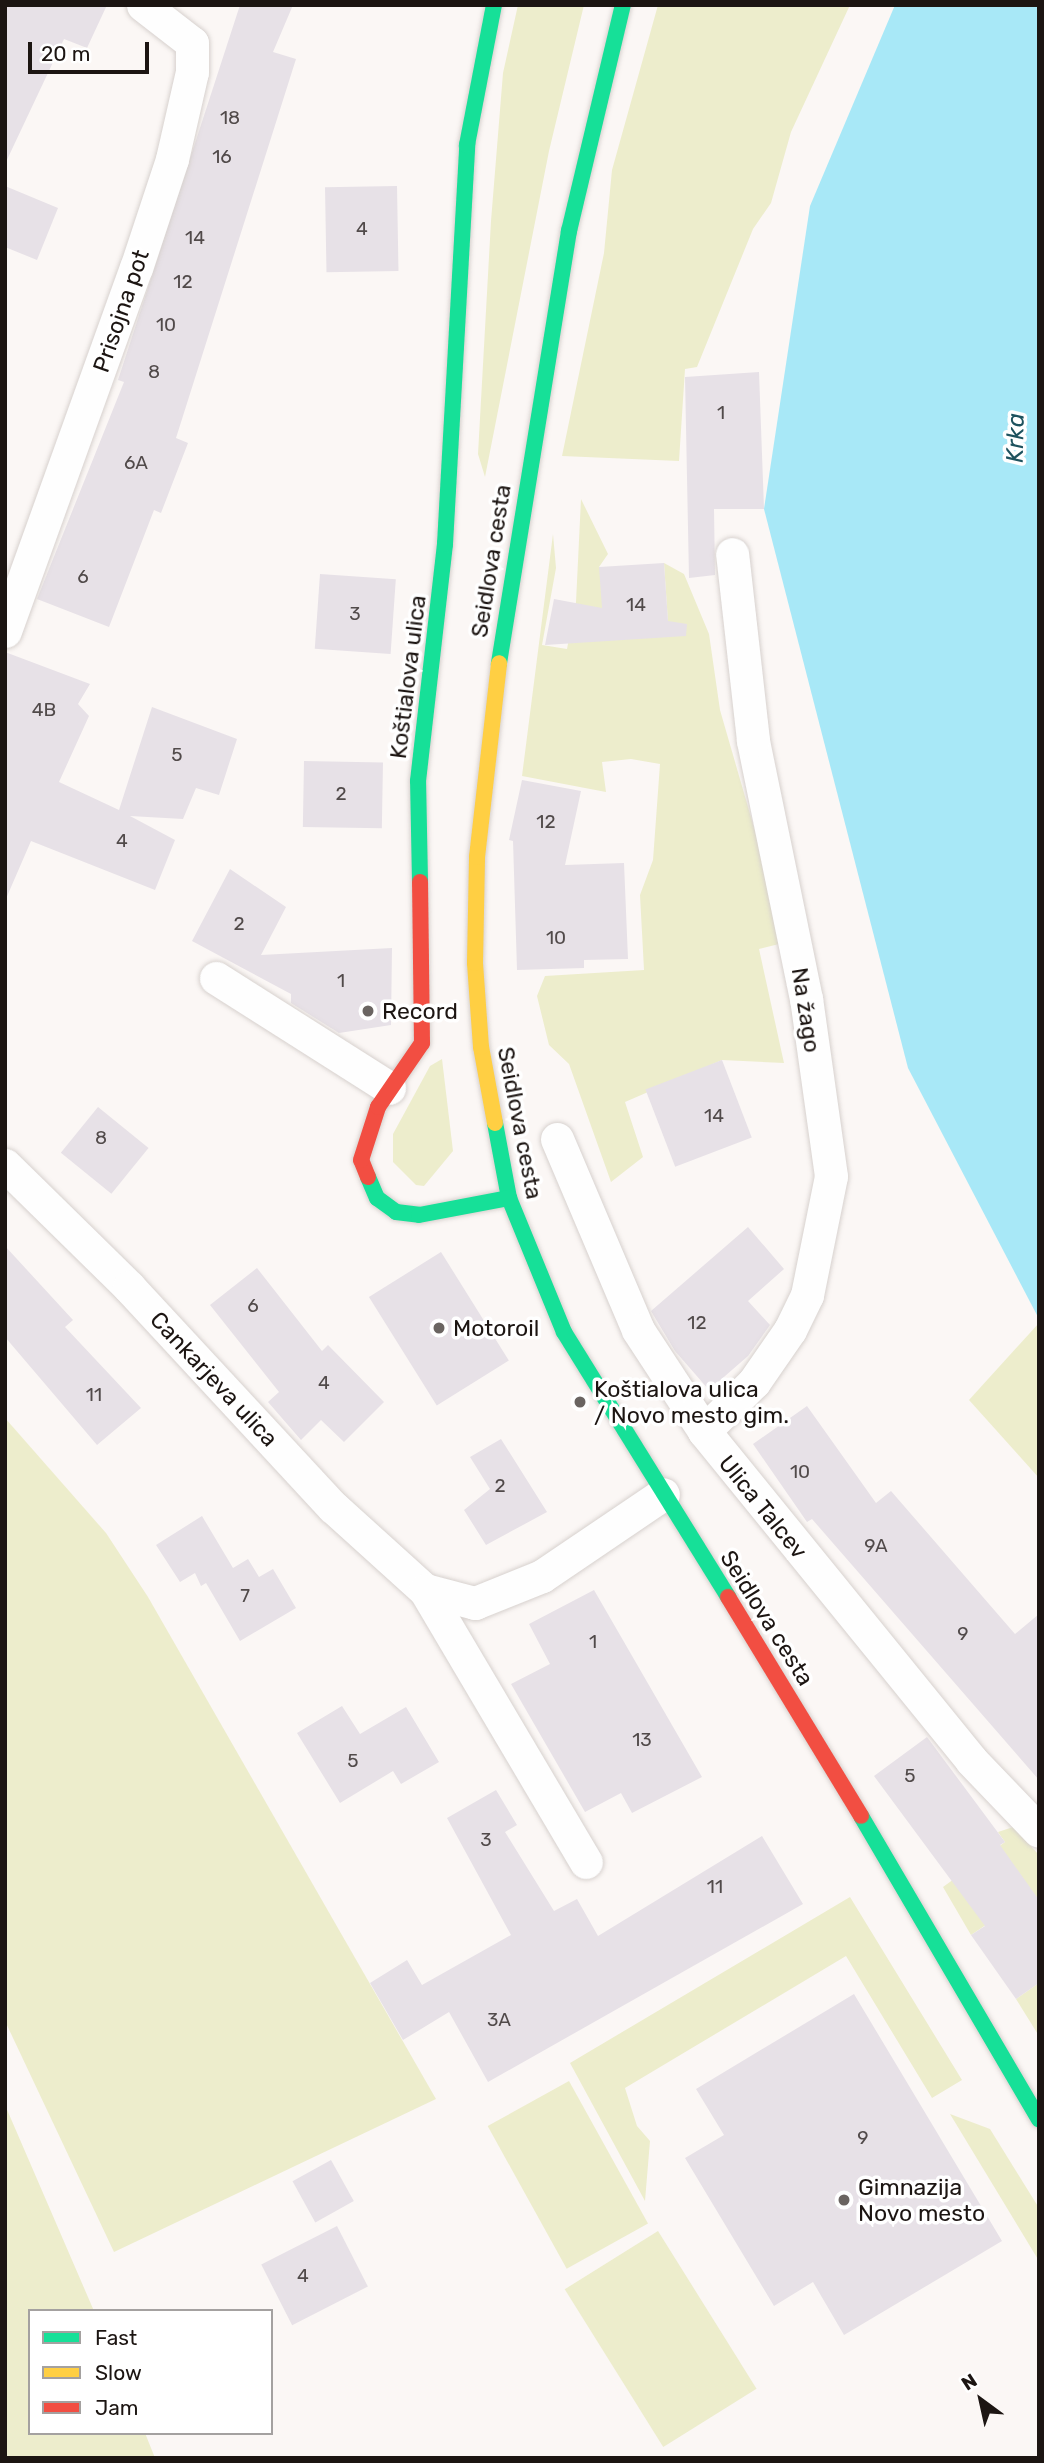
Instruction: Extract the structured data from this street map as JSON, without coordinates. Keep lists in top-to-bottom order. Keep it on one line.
{"streets":{"street":["Prisojna pot","Seidlova cesta","Koštialova ulica","Na žago","Cankarjeva ulica","Ulica Talcev"]},"crossings":[["Seidlova cesta","Koštialova ulica"],["Seidlova cesta","Cankarjeva ulica"],["Na žago","Ulica Talcev"]],"water":["Krka"],"places":["Record","Motoroil","Koštialova ulica / Novo mesto gim.","Gimnazija Novo mesto"],"house_numbers":["18","16","4","14","12","10","8","1","6A","6","14","3","4B","5","2","12","4","2","10","1","14","8","6","12","4","11","10","2","9A","7","9","1","13","5","5","3","11","3A","9","4"],"legend":["Fast","Slow","Jam"],"scale_bar":"20 m","north":"top left"}
